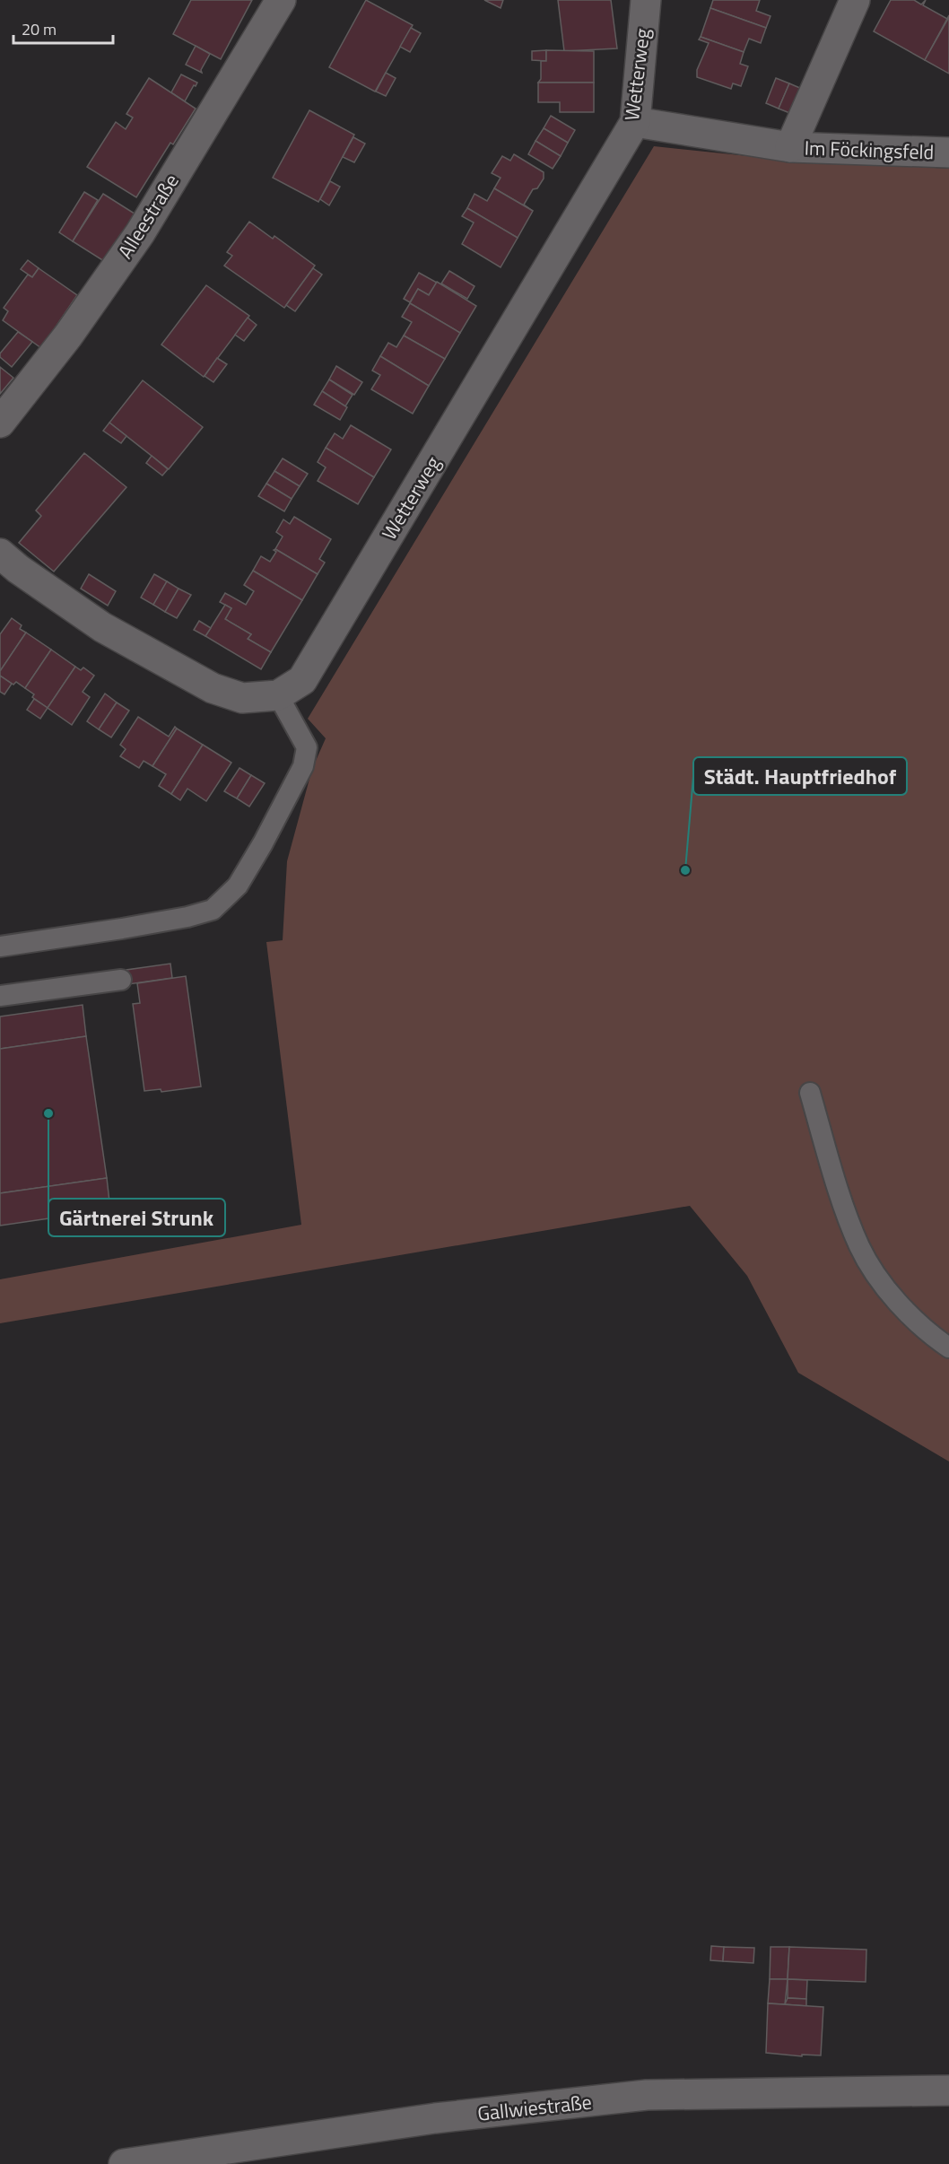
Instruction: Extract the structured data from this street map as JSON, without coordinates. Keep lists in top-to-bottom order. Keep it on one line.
{"streets":{"street":["Wetterweg","Im Föckingsfeld","Alleestraße","Gallwiestraße"]},"crossings":[["Wetterweg","Im Föckingsfeld"]],"places":["Städt. Hauptfriedhof","Gärtnerei Strunk"],"scale_bar":"20 m"}
